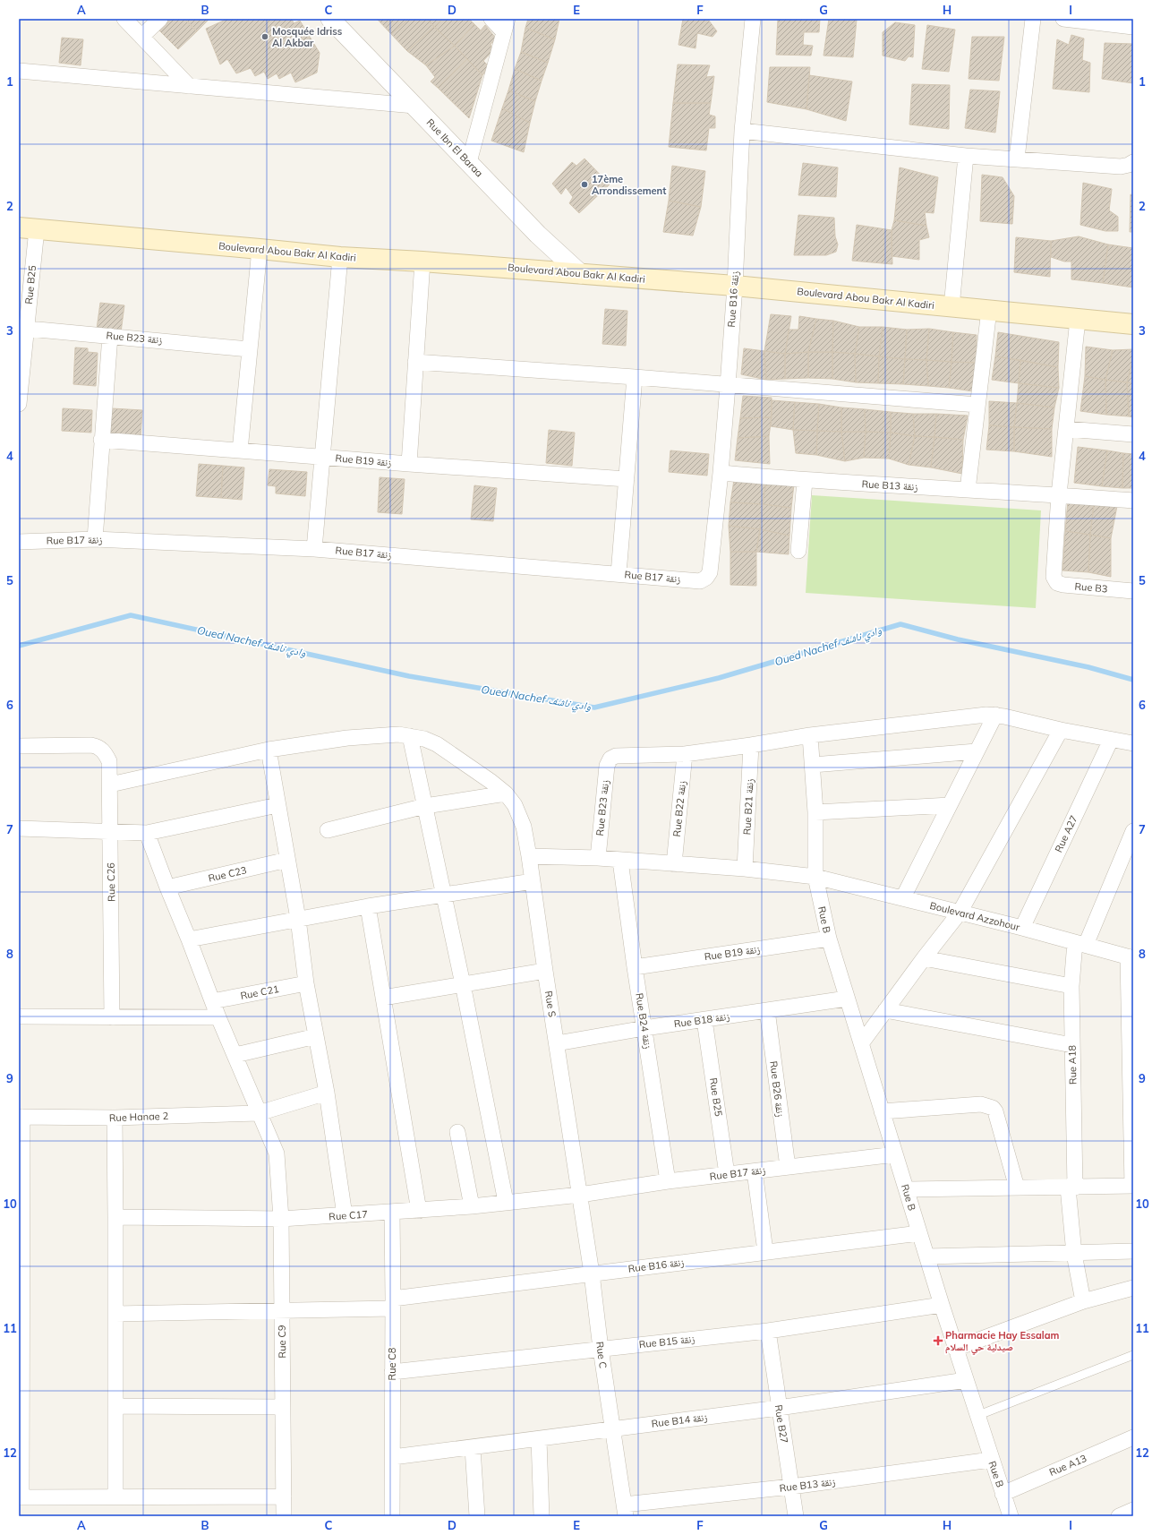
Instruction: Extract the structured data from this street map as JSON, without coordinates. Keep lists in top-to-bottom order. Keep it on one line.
{"streets":{"main road":["Boulevard Abou Bakr Al Kadiri"],"street":["Rue Ibn El Baraa","Rue B25","Rue B16 زنقة","Rue B23 زنقة","Rue B19 زنقة","Rue B13 زنقة","Rue B17 زنقة","Rue B3","Rue B21 زنقة","Rue B22 زنقة","Rue A27","Rue C23","Rue C26","Boulevard Azzohour","Rue B","Rue C21","Rue S","Rue B18 زنقة","Rue B24 زنقة","Rue A18","Rue B26 زنقة","Rue Hanae 2","Rue C17","Rue C9","Rue B15 زنقة","Rue C","Rue C8","Rue B14 زنقة","Rue B27","Rue A13"]},"crossings":[["Rue Ibn El Baraa","Boulevard Abou Bakr Al Kadiri"],["Boulevard Abou Bakr Al Kadiri","Rue B25"],["Boulevard Abou Bakr Al Kadiri","Rue B16 زنقة"],["Rue B25","Rue B23 زنقة"],["Rue B25","Rue B17 زنقة"],["Rue B25","Rue B18 زنقة"],["Rue B16 زنقة","Rue B13 زنقة"],["Rue B16 زنقة","Rue B17 زنقة"],["Rue B16 زنقة","Rue B"],["Rue B16 زنقة","Rue C9"],["Rue B16 زنقة","Rue C"],["Rue B16 زنقة","Rue C8"],["Rue B23 زنقة","Rue B22 زنقة"],["Rue B23 زنقة","Boulevard Azzohour"],["Rue B19 زنقة","Rue B"],["Rue B19 زنقة","Rue B24 زنقة"],["Rue B13 زنقة","Rue B3"],["Rue B13 زنقة","Rue B"],["Rue B13 زنقة","Rue C"],["Rue B13 زنقة","Rue B27"],["Rue B17 زنقة","Rue B"],["Rue B17 زنقة","Rue S"],["Rue B17 زنقة","Rue B24 زنقة"],["Rue B17 زنقة","Rue B26 زنقة"],["Rue B17 زنقة","Rue C17"],["Rue B17 زنقة","Rue C"],["Rue B21 زنقة","Boulevard Azzohour"],["Rue B22 زنقة","Boulevard Azzohour"],["Rue A27","Boulevard Azzohour"],["Rue C23","Rue C9"],["Rue C26","Rue S"],["Boulevard Azzohour","Rue B"],["Boulevard Azzohour","Rue S"],["Boulevard Azzohour","Rue B24 زنقة"],["Boulevard Azzohour","Rue A18"],["Rue B","Rue B18 زنقة"],["Rue B","Rue B15 زنقة"],["Rue B","Rue B14 زنقة"],["Rue B","Rue A13"],["Rue C21","Rue C9"],["Rue S","Rue B18 زنقة"],["Rue S","Rue C17"],["Rue S","Rue C"],["Rue B18 زنقة","Rue B24 زنقة"],["Rue B18 زنقة","Rue B26 زنقة"],["Rue Hanae 2","Rue C9"],["Rue C17","Rue C9"],["Rue C17","Rue C"],["Rue C17","Rue C8"],["Rue B15 زنقة","Rue C"],["Rue B15 زنقة","Rue C8"],["Rue B15 زنقة","Rue B27"],["Rue C","Rue B14 زنقة"],["Rue C8","Rue B14 زنقة"],["Rue B14 زنقة","Rue B27"]],"water":["Oued Nachef وادي ناشف"],"places":{"other":["Mosquée Idriss Al Akbar","17ème Arrondissement"],"health":["Pharmacie Hay Essalam صيدلية حي السلام"]},"grid":{"columns":["A","B","C","D","E","F","G","H","I"],"rows":["1","2","3","4","5","6","7","8","9","10","11","12"]}}
